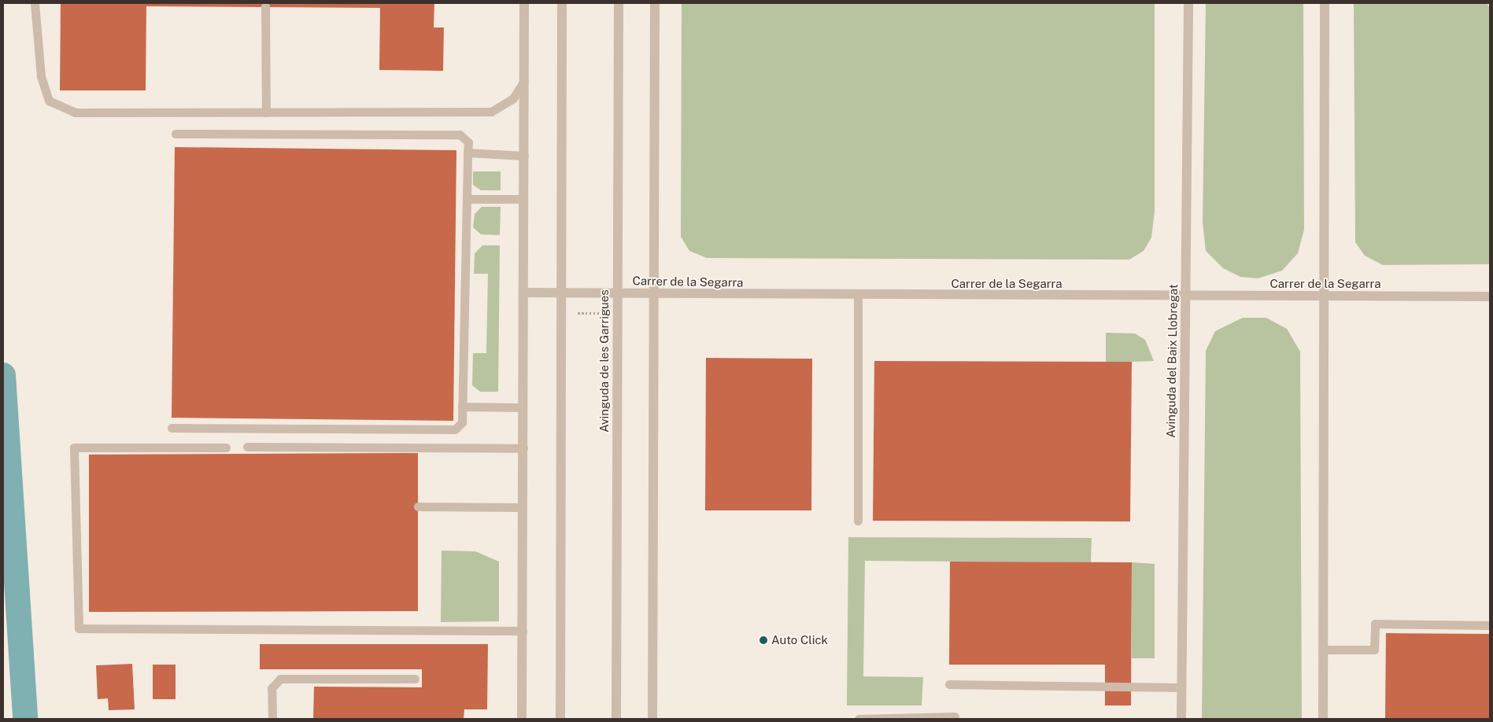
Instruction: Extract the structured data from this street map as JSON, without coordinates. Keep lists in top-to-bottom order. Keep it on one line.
{"streets":{"street":["Carrer de la Segarra","Avinguda de les Garrigues","Avinguda del Baix Llobregat"]},"crossings":[["Carrer de la Segarra","Avinguda de les Garrigues"],["Carrer de la Segarra","Avinguda del Baix Llobregat"]],"places":["Auto Click"]}
